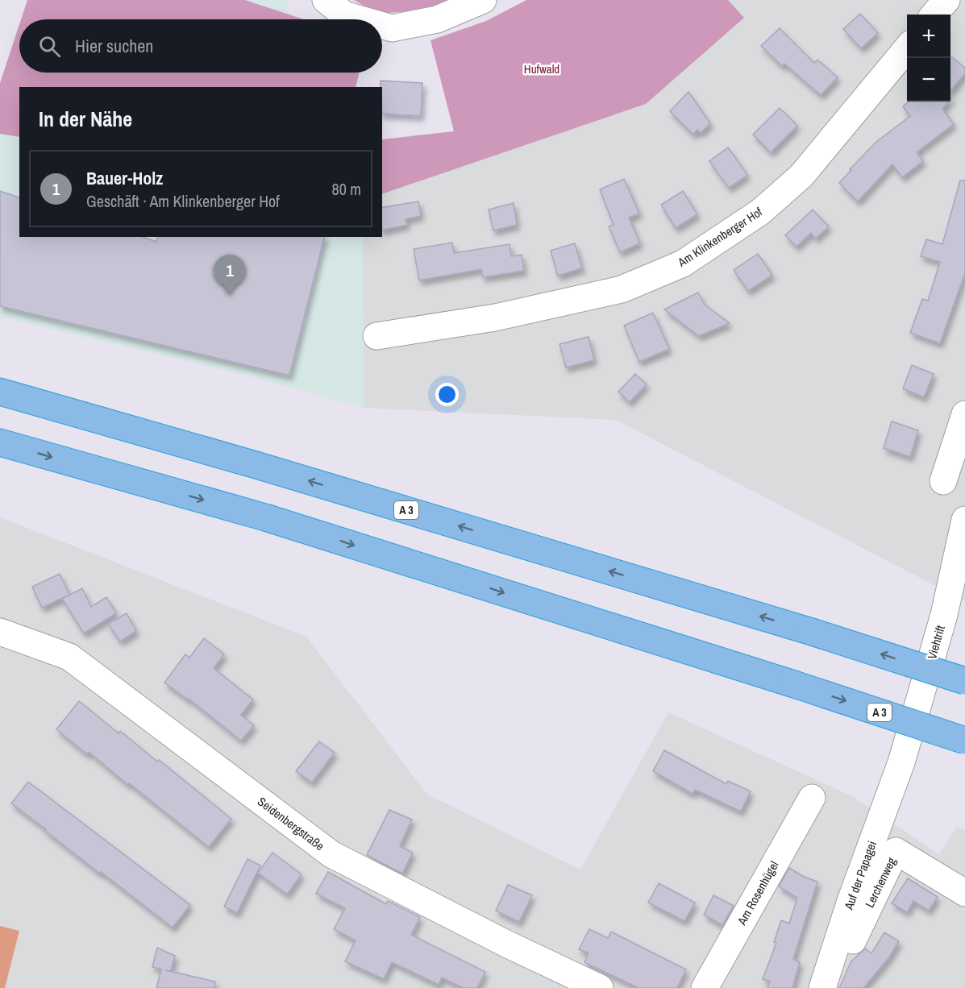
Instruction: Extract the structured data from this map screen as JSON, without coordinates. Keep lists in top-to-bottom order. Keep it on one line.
{"streets":{"highway":["A 3"],"street":["Am Klinkenberger Hof","Viehtrift","Seidenbergstraße","Auf der Papagei","Lerchenweg","Am Rosenhügel"]},"crossings":[["Viehtrift","Auf der Papagei"]],"parks":["Hufwald"],"page":{"map_buttons":["+","−"],"search":"Hier suchen","heading":"In der Nähe","list":[{"mark":"1","name":"Bauer-Holz","note":"Geschäft · Am Klinkenberger Hof","value":"80 m"}],"pins":"1"}}
